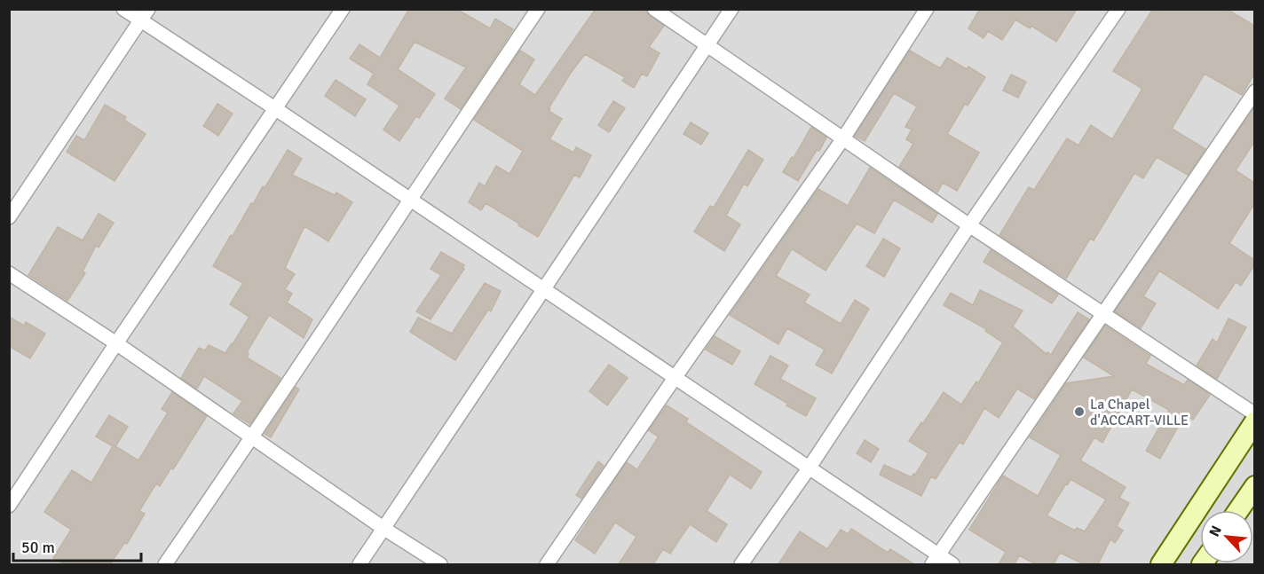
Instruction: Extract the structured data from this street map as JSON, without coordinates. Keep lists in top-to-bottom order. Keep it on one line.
{"places":["La Chapel d'ACCART-VILLE"],"scale_bar":"50 m","north":"top left"}
